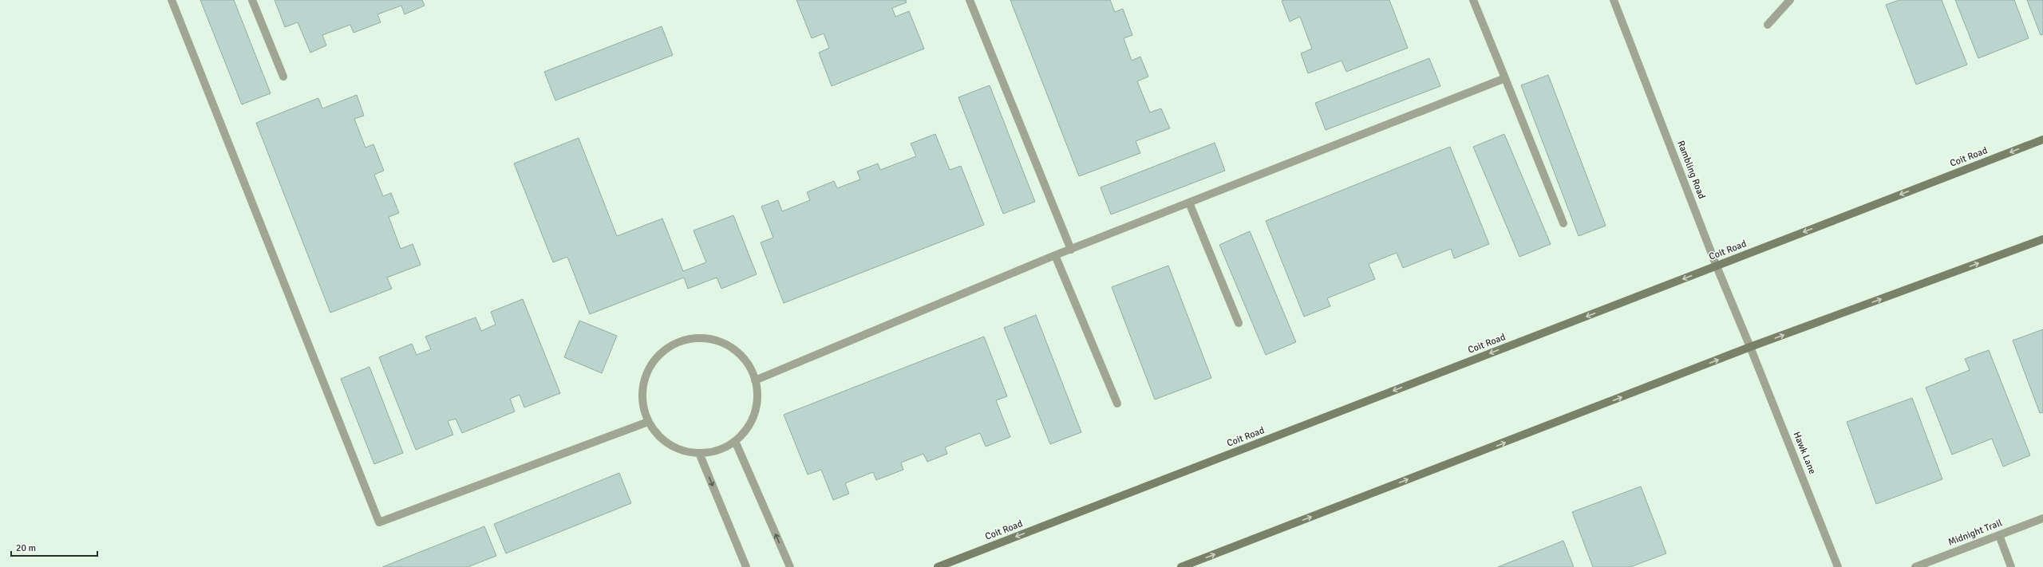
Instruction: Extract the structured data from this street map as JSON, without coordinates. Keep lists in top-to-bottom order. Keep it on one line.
{"streets":{"main road":["Coit Road"],"street":["Rambling Road","Hawk Lane","Midnight Trail"]},"crossings":[["Coit Road","Rambling Road"],["Rambling Road","Hawk Lane"]],"one_way":["Coit Road"],"scale_bar":"20 m"}
